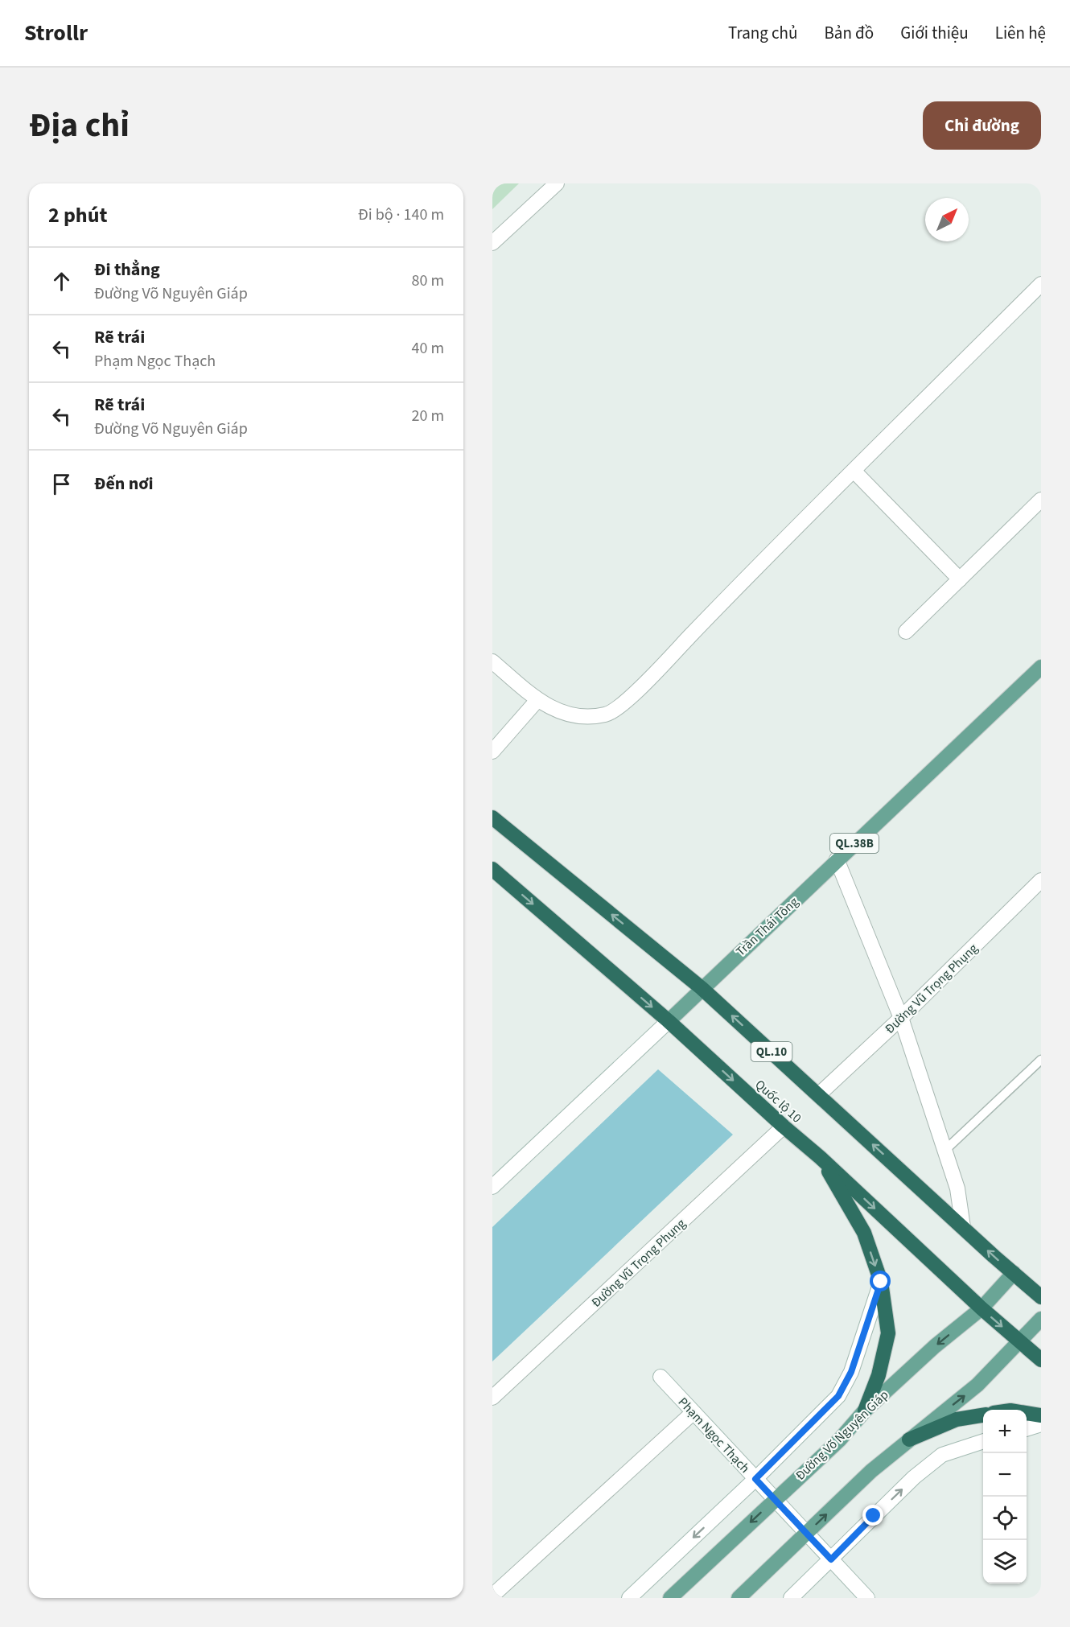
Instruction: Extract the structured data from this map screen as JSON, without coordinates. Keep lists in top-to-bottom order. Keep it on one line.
{"streets":{"highway":["QL.10","Quốc lộ 10"],"main road":["QL.38B","Trần Thái Tông","Đường Võ Nguyên Giáp"],"street":["Đường Vũ Trọng Phụng","Phạm Ngọc Thạch"]},"crossings":[["Trần Thái Tông","QL.10"],["Trần Thái Tông","Quốc lộ 10"],["Đường Vũ Trọng Phụng","QL.10"],["Đường Vũ Trọng Phụng","Quốc lộ 10"],["QL.10","Đường Võ Nguyên Giáp"],["Quốc lộ 10","Đường Võ Nguyên Giáp"],["Phạm Ngọc Thạch","Đường Võ Nguyên Giáp"]],"north":"top right","page":{"header":"Strollr","nav":["Trang chủ","Bản đồ","Giới thiệu","Liên hệ"],"title":"Địa chỉ","buttons":"Chỉ đường","heading":["2 phút","Đi bộ · 140 m"],"list":[["Đi thẳng","Đường Võ Nguyên Giáp","80 m"],["Rẽ trái","Phạm Ngọc Thạch","40 m"],["Rẽ trái","Đường Võ Nguyên Giáp","20 m"],"Đến nơi"],"map_buttons":["+","−"]}}
